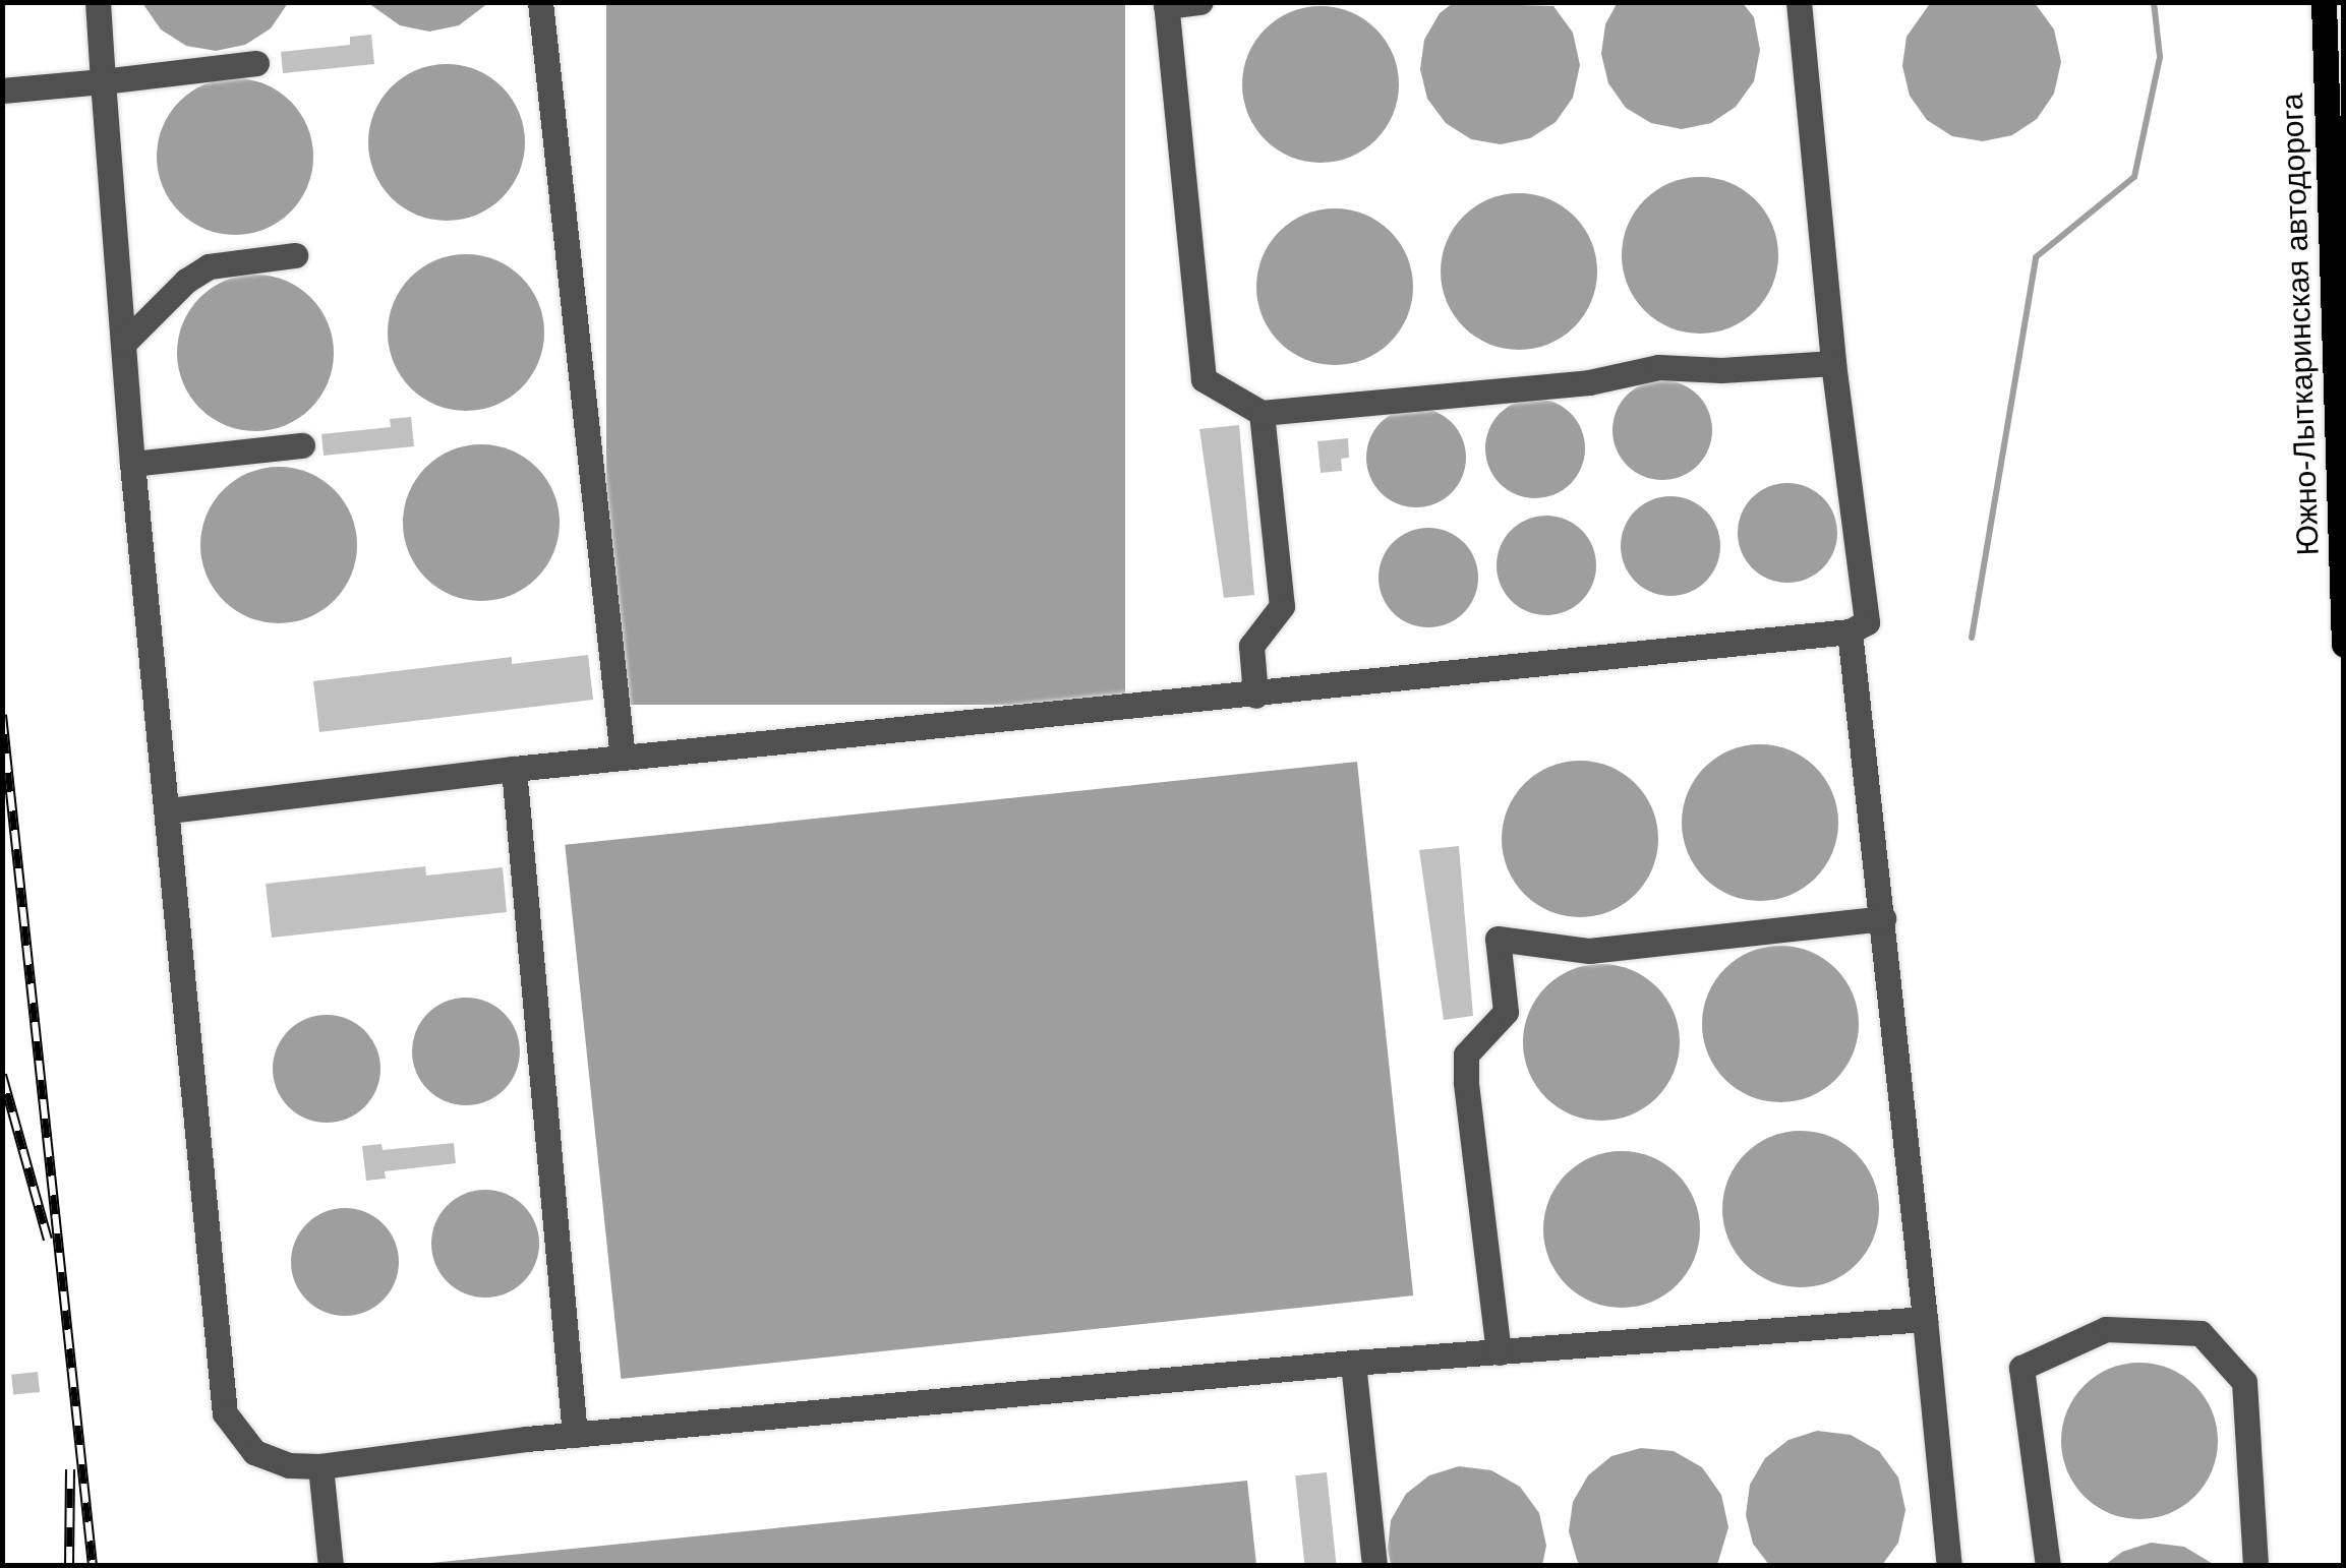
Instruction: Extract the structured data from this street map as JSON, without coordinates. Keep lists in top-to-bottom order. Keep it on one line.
{"streets":{"main road":["Южно-Лыткаринская автодорога"]}}
